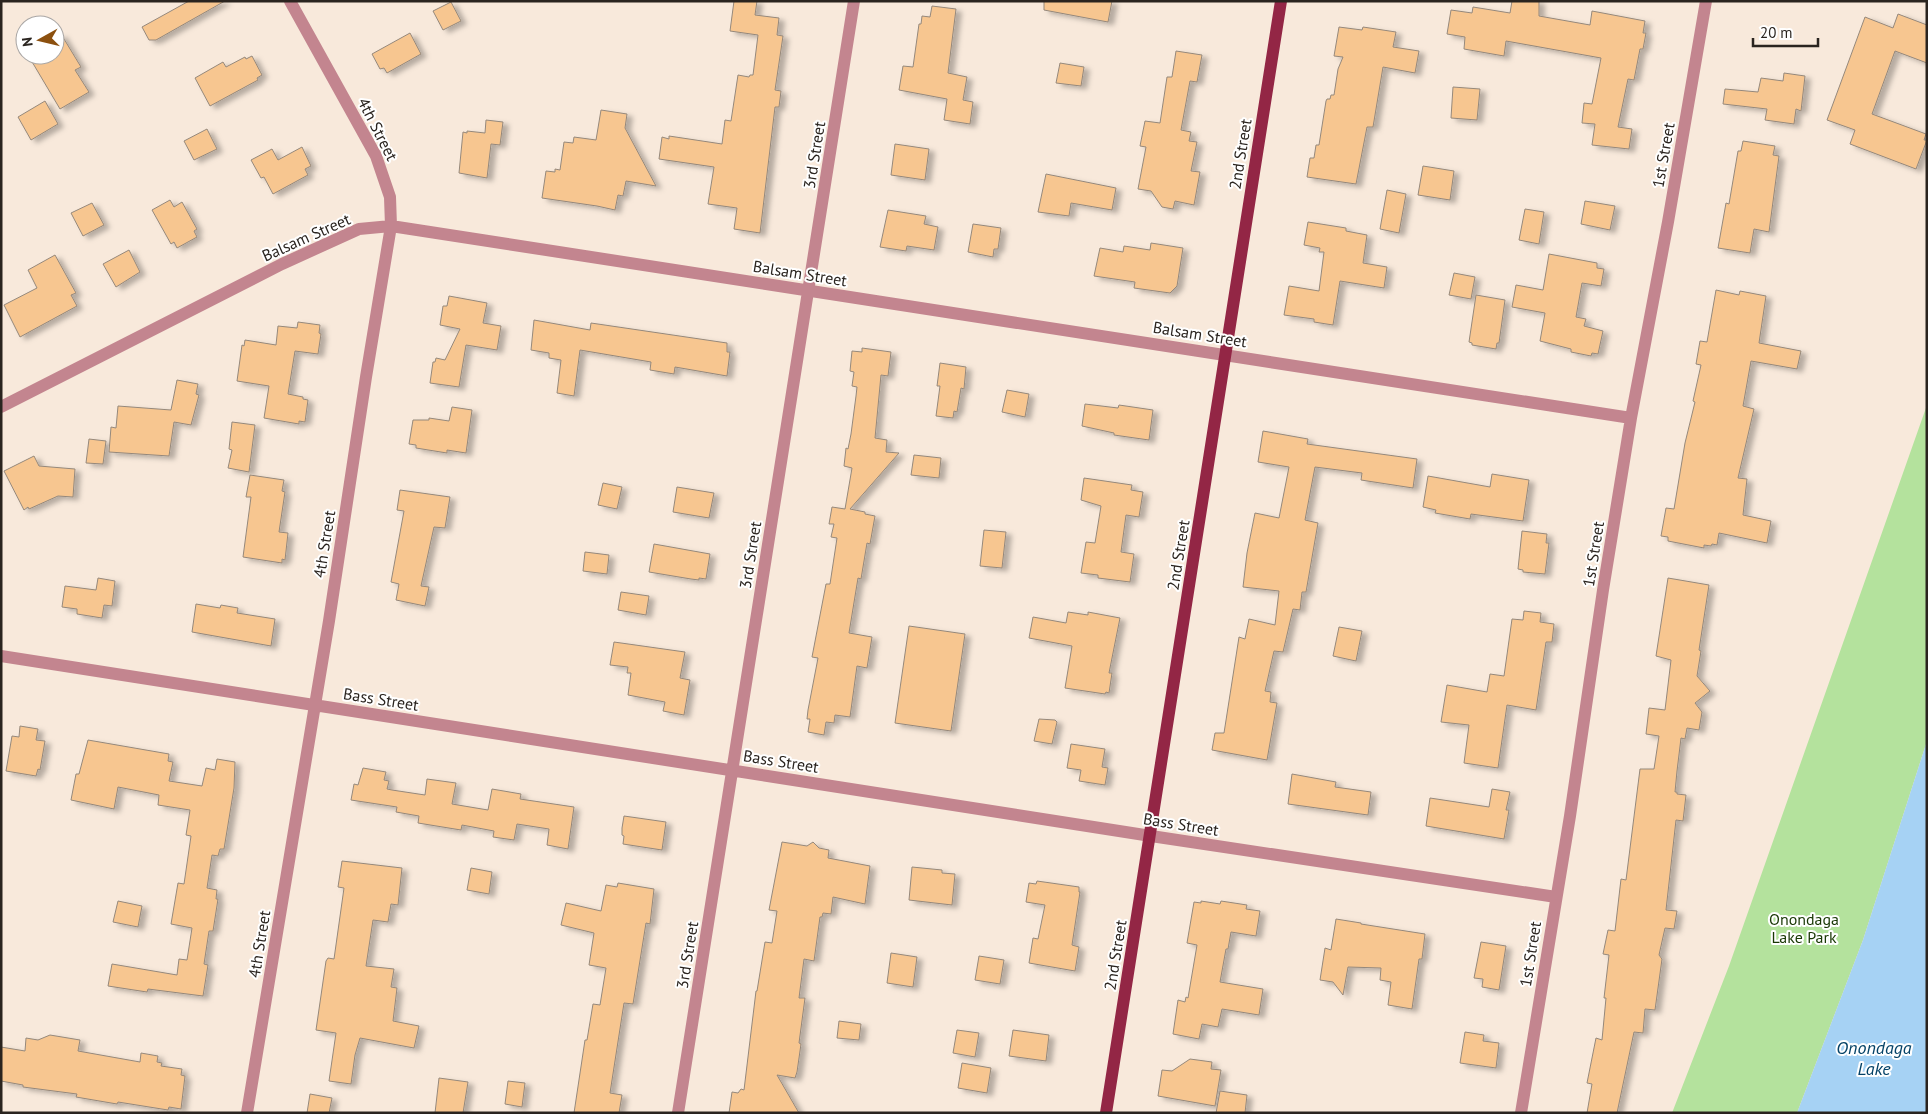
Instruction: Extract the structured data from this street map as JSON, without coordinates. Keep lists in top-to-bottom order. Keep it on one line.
{"streets":{"main road":["2nd Street"],"street":["4th Street","3rd Street","1st Street","Balsam Street","Bass Street"]},"crossings":[["4th Street","Balsam Street"],["4th Street","Bass Street"],["2nd Street","Balsam Street"],["2nd Street","Bass Street"],["3rd Street","Balsam Street"],["3rd Street","Bass Street"],["1st Street","Balsam Street"],["1st Street","Bass Street"]],"water":["Onondaga Lake"],"parks":["Onondaga Lake Park"],"scale_bar":"20 m","north":"left"}
